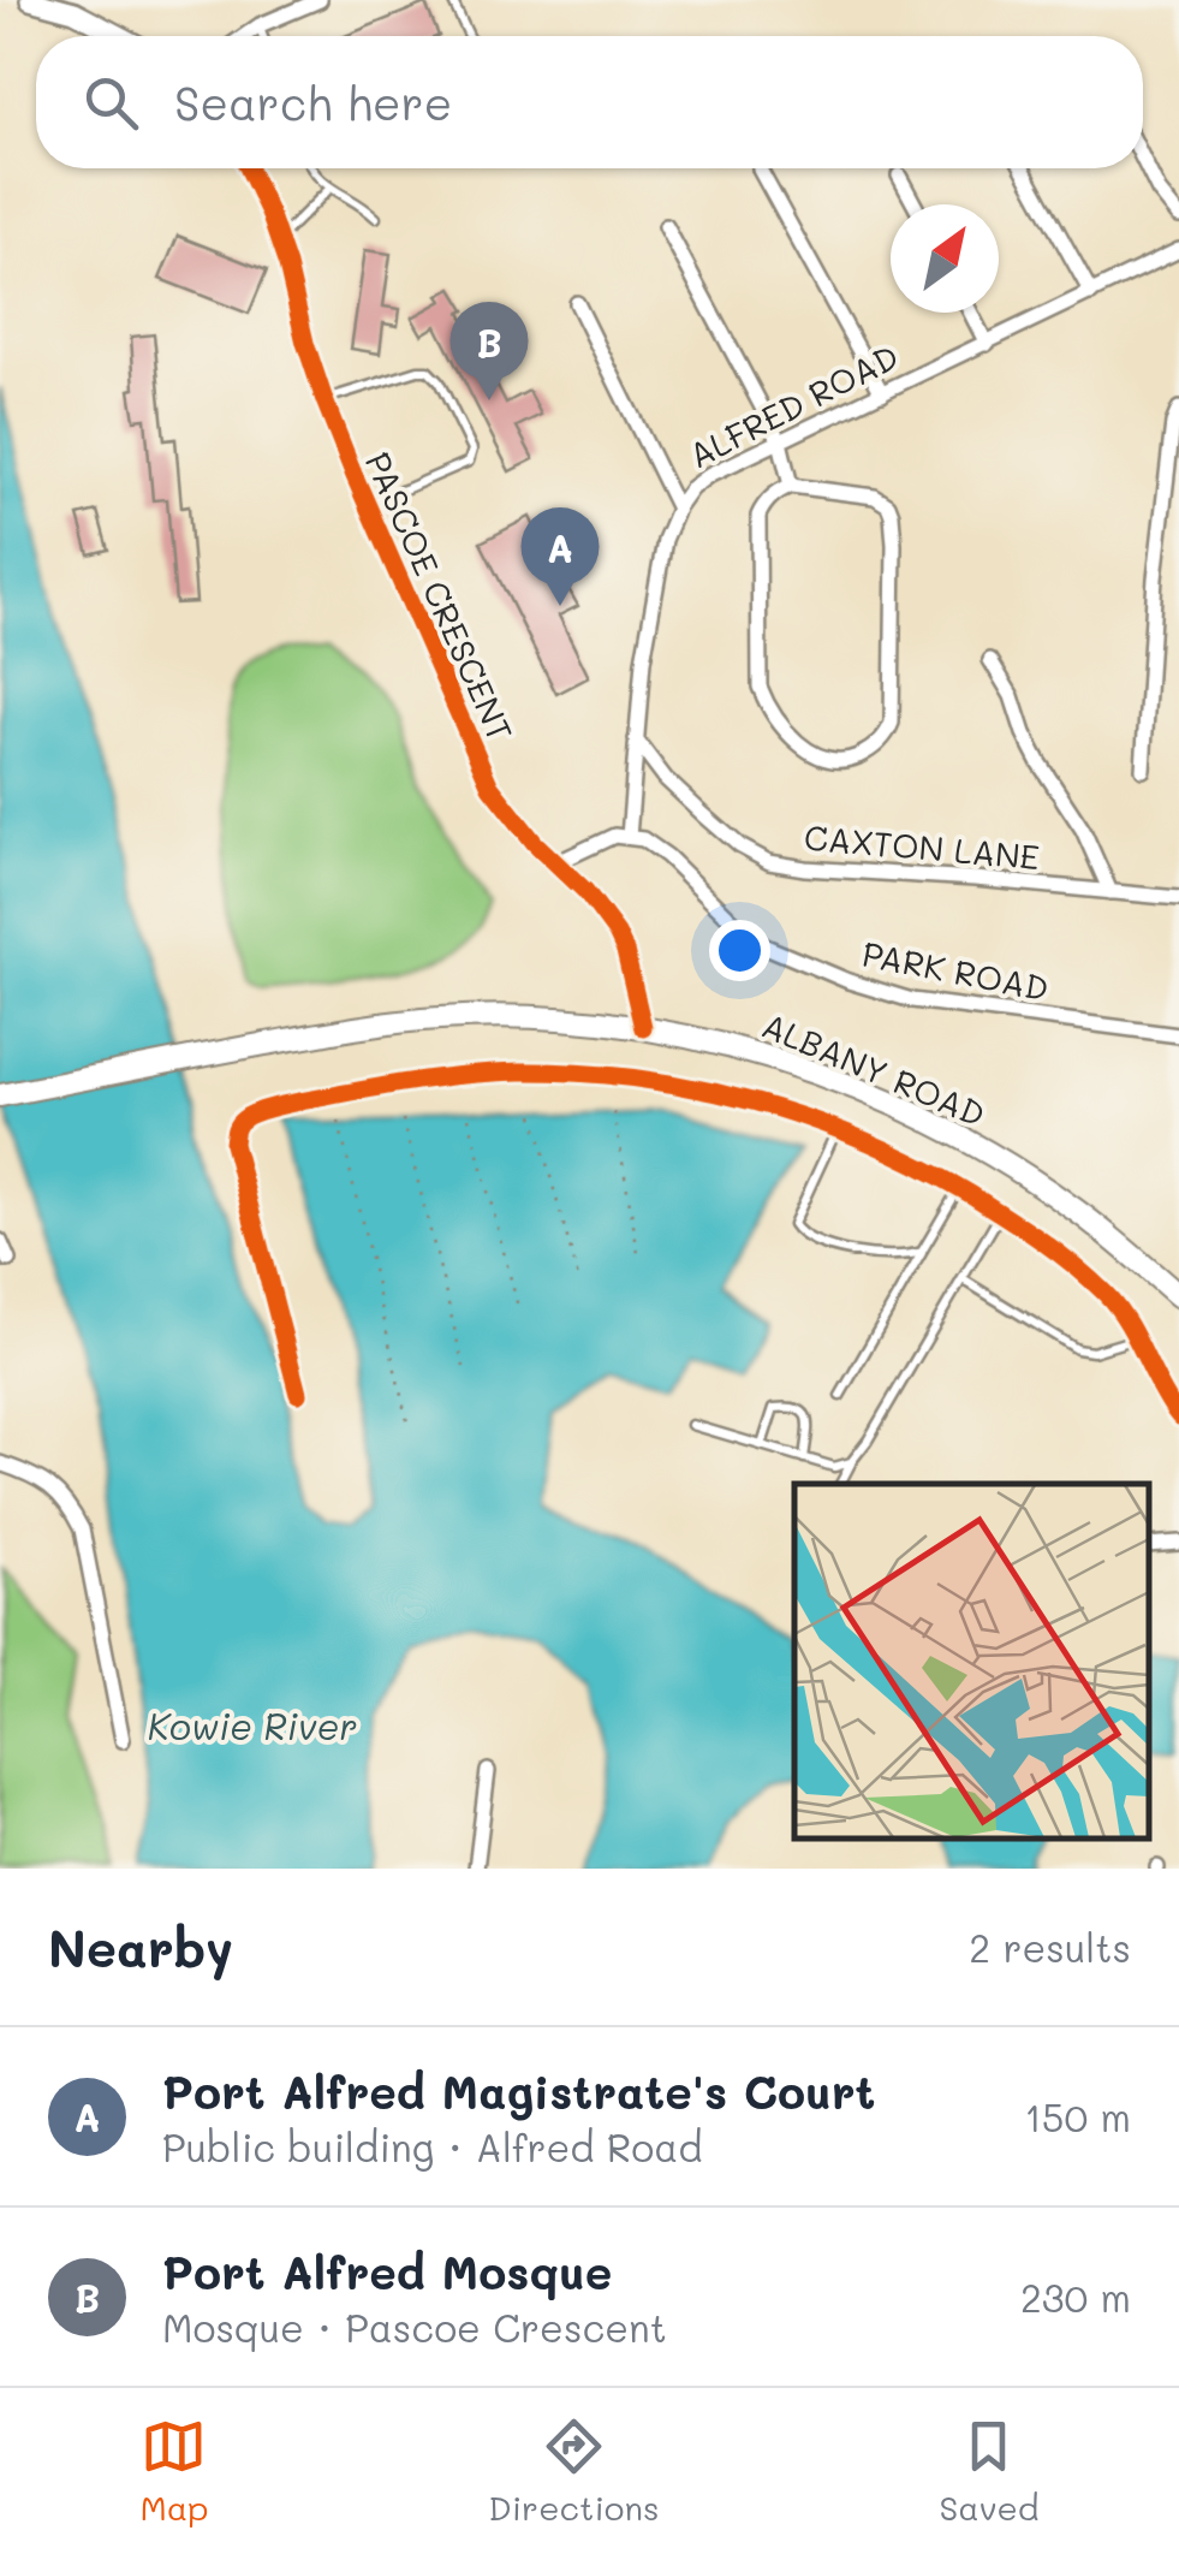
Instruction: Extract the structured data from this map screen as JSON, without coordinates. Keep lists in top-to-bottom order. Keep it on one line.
{"streets":{"main road":["ALBANY ROAD"],"street":["ALFRED ROAD","PASCOE CRESCENT","CAXTON LANE","PARK ROAD"]},"crossings":[["ALFRED ROAD","CAXTON LANE"],["ALFRED ROAD","PARK ROAD"],["PASCOE CRESCENT","ALBANY ROAD"]],"water":["Kowie River"],"north":"top right","page":{"search":"Search here","pins":["B","A"],"heading":["Nearby","2 results"],"list":[{"mark":"A","name":"Port Alfred Magistrate's Court","note":"Public building · Alfred Road","value":"150 m"},{"mark":"B","name":"Port Alfred Mosque","note":"Mosque · Pascoe Crescent","value":"230 m"}],"nav":["Map","Directions","Saved"]}}
